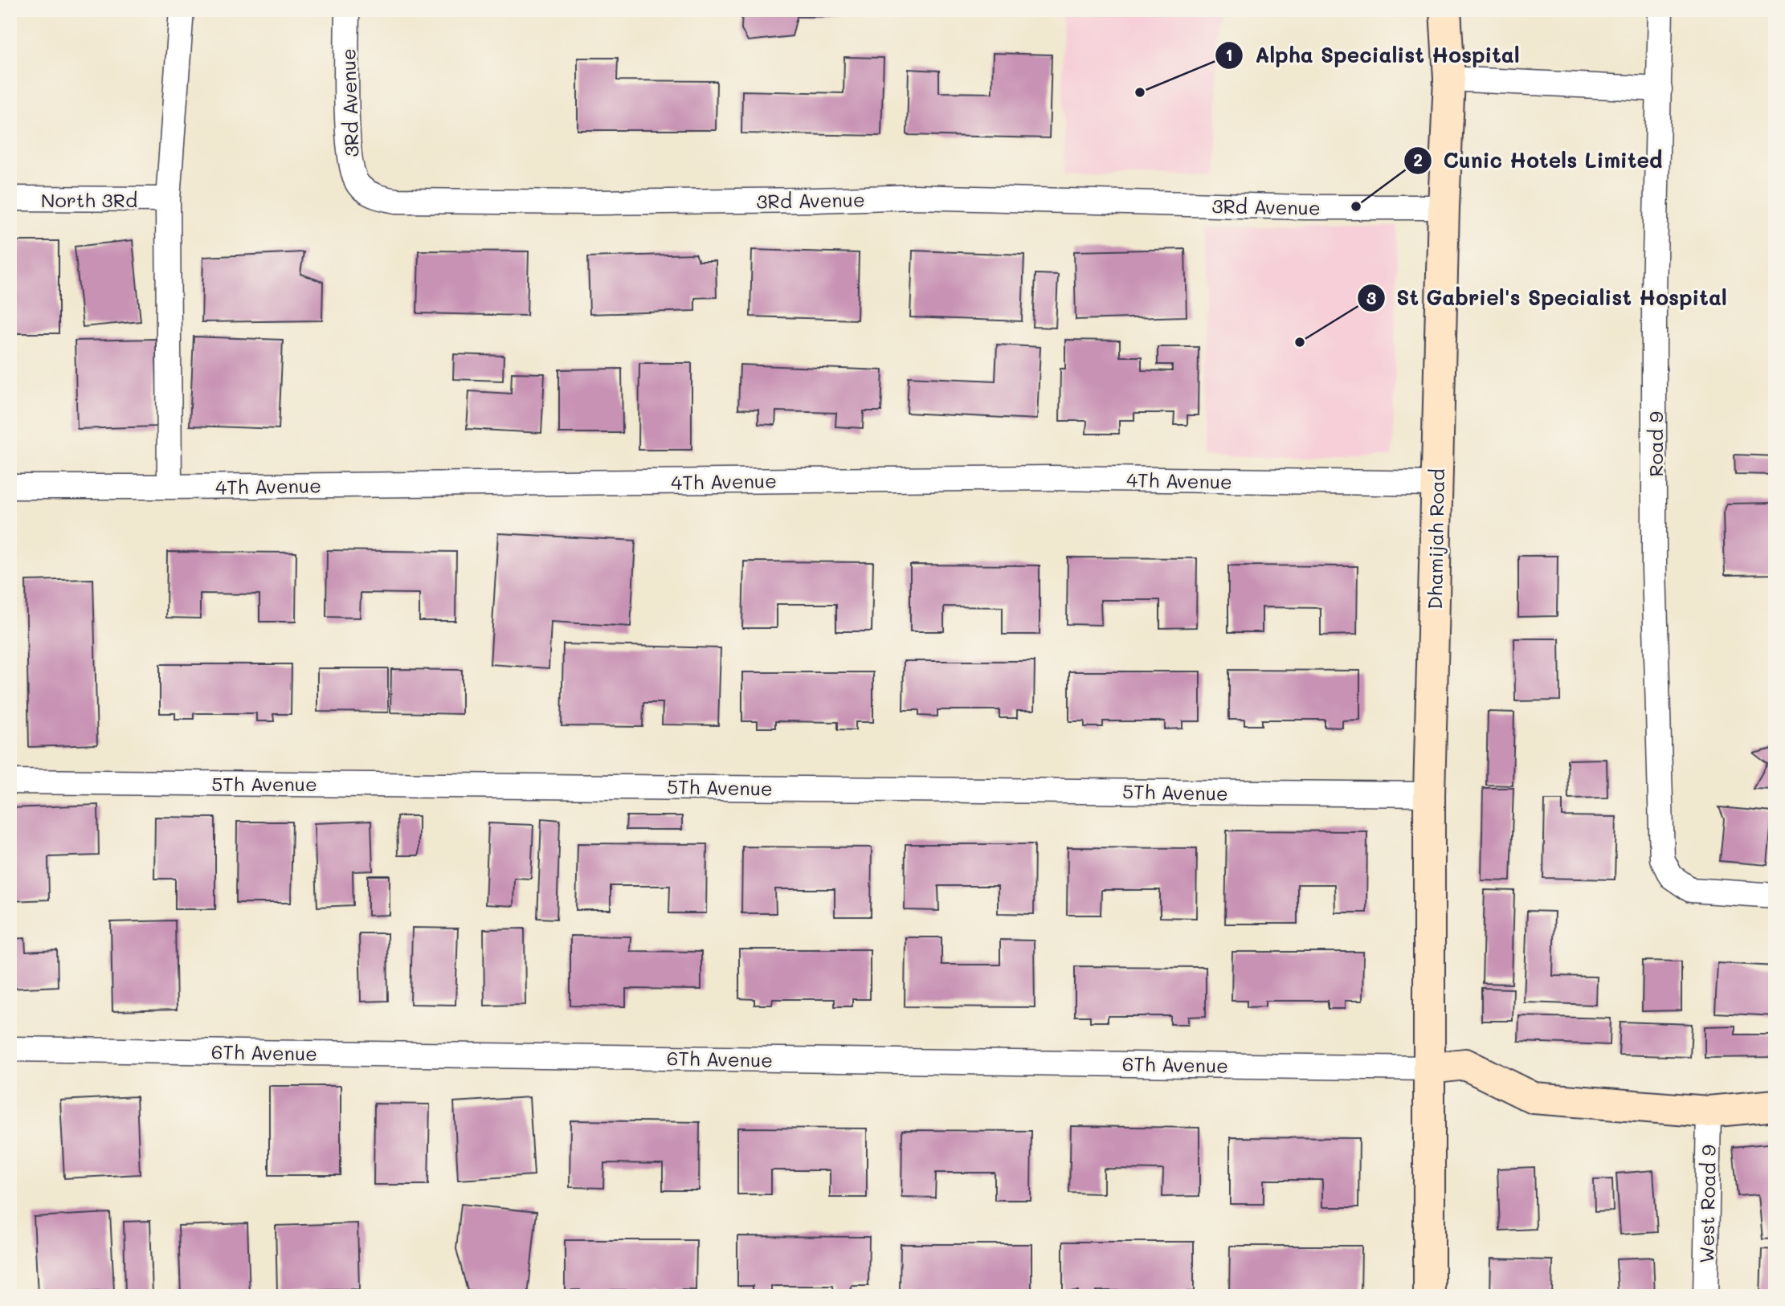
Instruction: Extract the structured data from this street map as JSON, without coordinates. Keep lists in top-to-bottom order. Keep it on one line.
{"streets":{"main road":["Dhamijah Road"],"street":["3Rd Avenue","North 3Rd","Road 9","4Th Avenue","5Th Avenue","6Th Avenue","West Road 9"]},"crossings":[["3Rd Avenue","Dhamijah Road"],["4Th Avenue","Dhamijah Road"],["Dhamijah Road","5Th Avenue"],["Dhamijah Road","6Th Avenue"]],"places":["Alpha Specialist Hospital","Cunic Hotels Limited","St Gabriel's Specialist Hospital"]}
